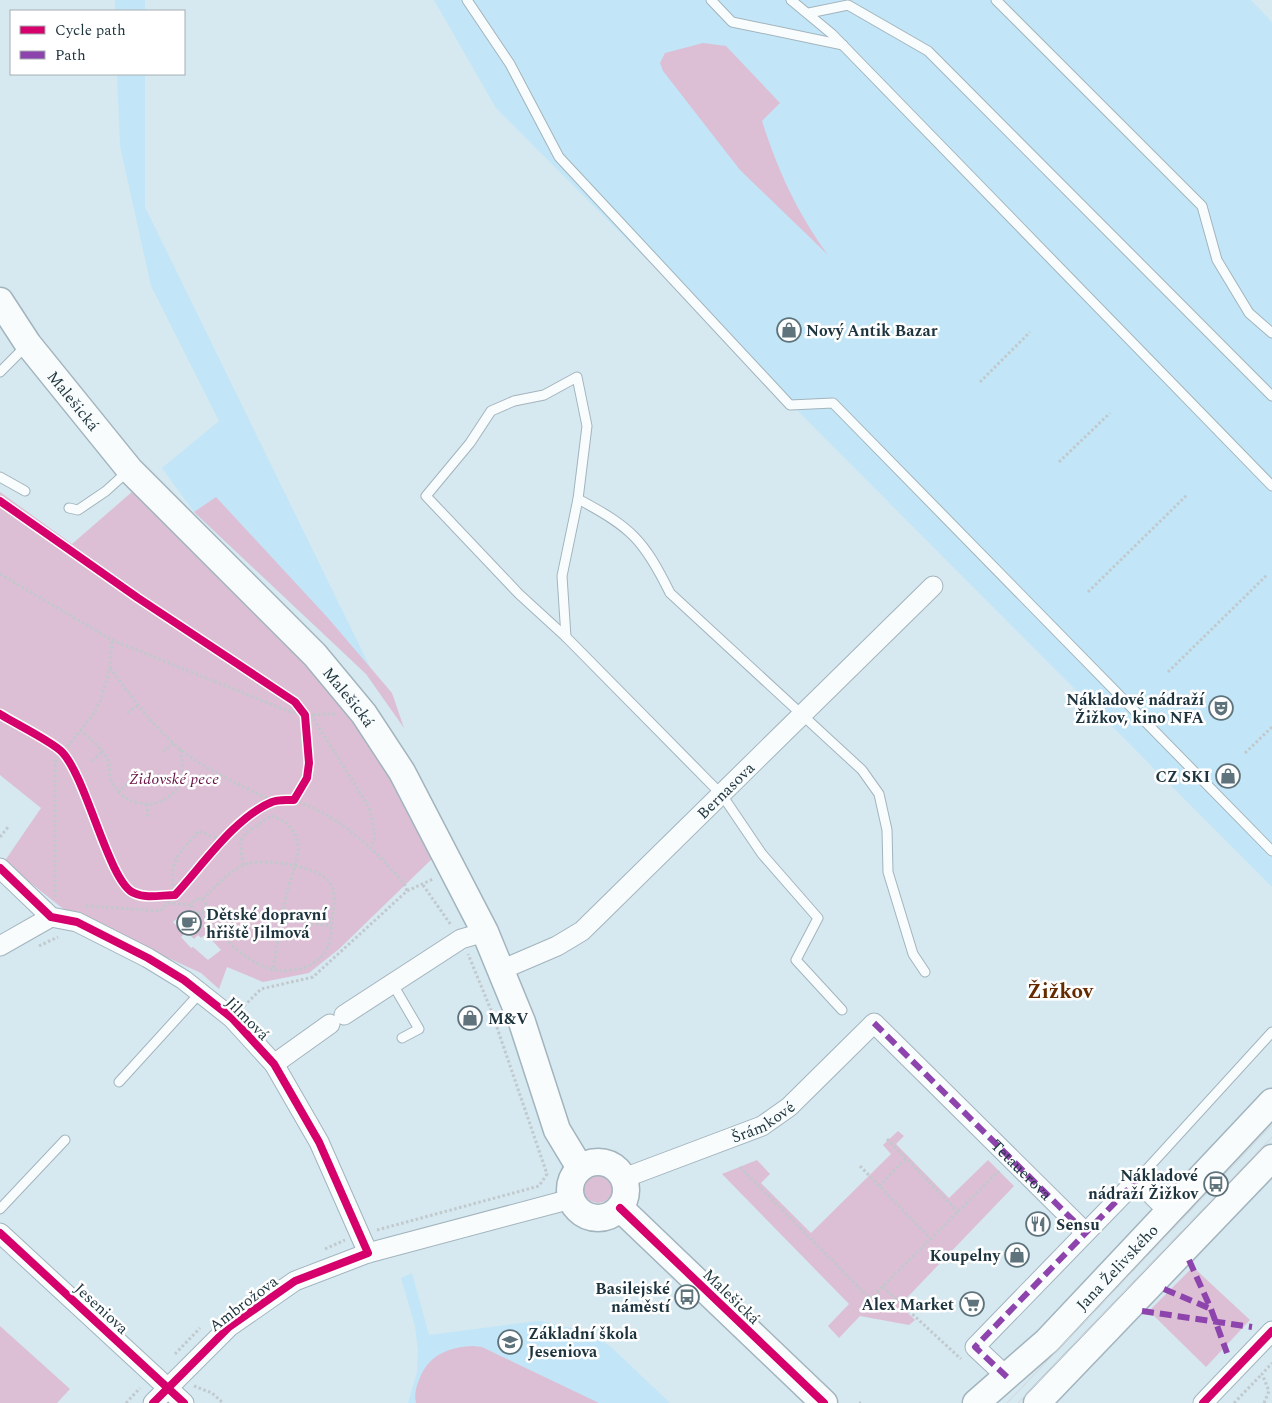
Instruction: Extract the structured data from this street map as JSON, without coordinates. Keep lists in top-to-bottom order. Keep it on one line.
{"streets":{"street":["Malešická","Bernasova","Jilmová","Šrámkové","Tetauerova","Jana Želivského","Ambrožova","Jeseniova"]},"crossings":[["Malešická","Bernasova"],["Malešická","Šrámkové"],["Malešická","Ambrožova"],["Jilmová","Ambrožova"],["Šrámkové","Tetauerova"],["Šrámkové","Ambrožova"],["Ambrožova","Jeseniova"]],"districts":["Žižkov"],"parks":["Židovské pece"],"places":{"shop":["Nový Antik Bazar","CZ SKI","M&V","Koupelny"],"theatre":["Nákladové nádraží Žižkov, kino NFA"],"cafe":["Dětské dopravní hřiště Jilmová"],"bus stop":["Nákladové nádraží Žižkov","Basilejské náměstí"],"restaurant":["Sensu"],"supermarket":["Alex Market"],"school or university":["Základní škola Jeseniova"]},"legend":["Cycle path","Path"]}
